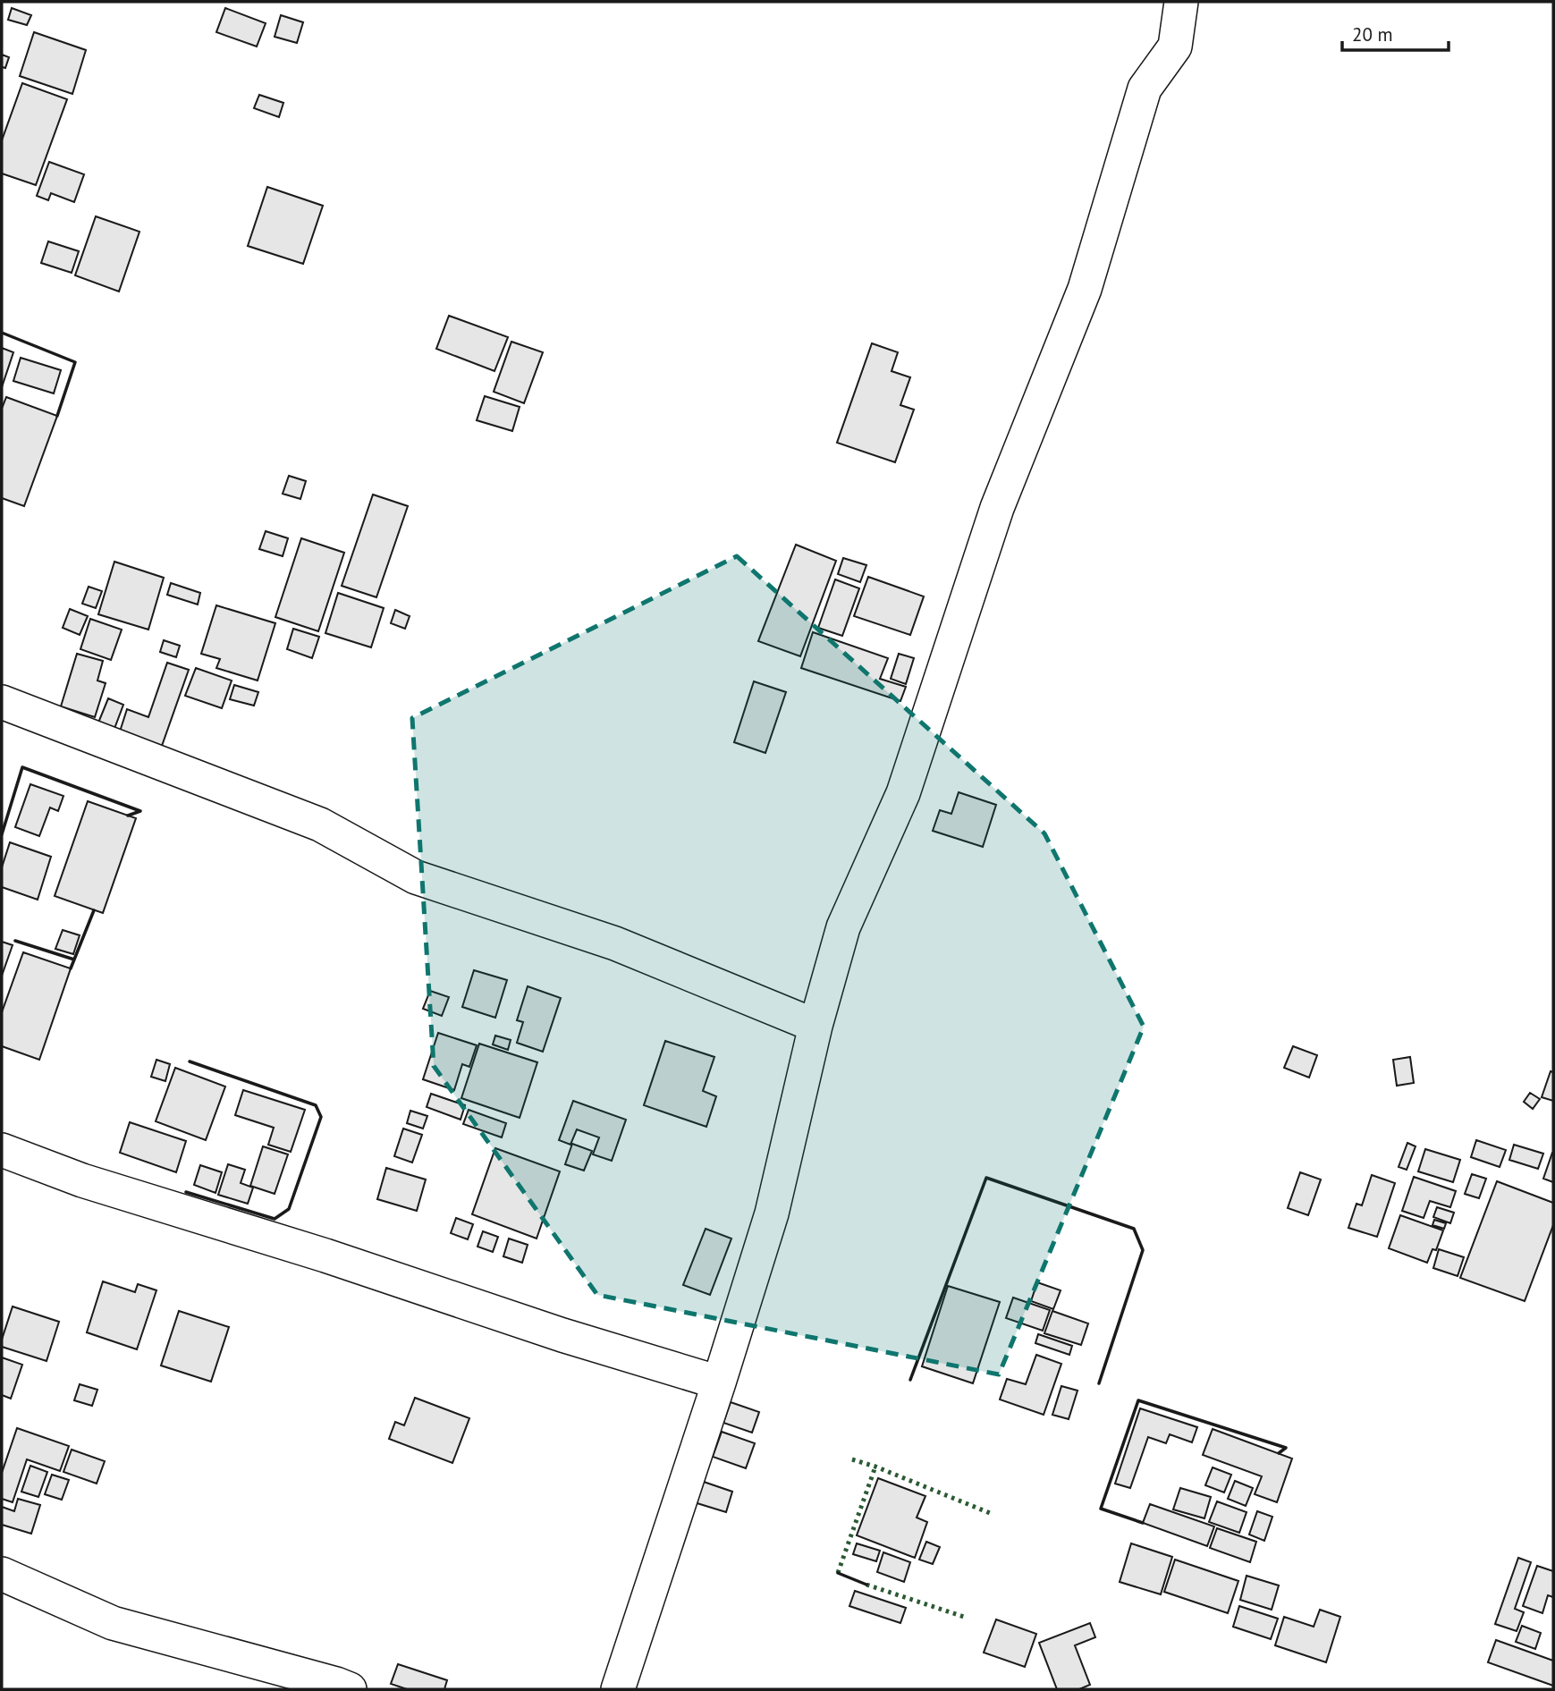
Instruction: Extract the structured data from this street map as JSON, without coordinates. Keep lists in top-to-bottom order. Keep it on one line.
{"scale_bar":"20 m"}
